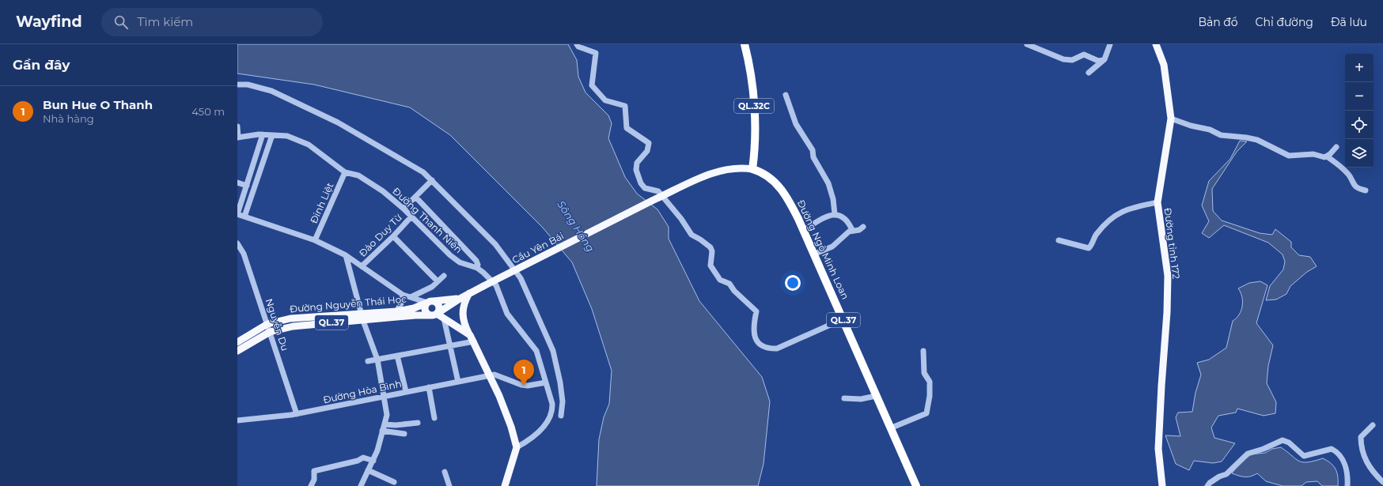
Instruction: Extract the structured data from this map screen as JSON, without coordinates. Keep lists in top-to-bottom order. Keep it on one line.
{"streets":{"highway":["QL.32C","Đường Ngô Minh Loan","QL.37"],"main road":["Đường tỉnh 172","Cầu Yên Bái","Đường Nguyễn Thái Học"],"street":["Đinh Liệt","Đường Thanh Niên","Đào Duy Từ","Nguyễn Du","Đường Hòa Bình"]},"crossings":[["QL.32C","Đường Ngô Minh Loan"],["Đinh Liệt","Đường Thanh Niên"],["Đường Thanh Niên","Đào Duy Từ"],["Cầu Yên Bái","Đường Ngô Minh Loan"],["Cầu Yên Bái","Đường Nguyễn Thái Học"],["Đường Nguyễn Thái Học","Nguyễn Du"],["Nguyễn Du","Đường Hòa Bình"]],"water":["Sông Hồng"],"page":{"header":"Wayfind","search":"Tìm kiếm","nav":["Bản đồ","Chỉ đường","Đã lưu"],"heading":"Gần đây","map_buttons":["+","−"],"list":[{"mark":"1","name":"Bun Hue O Thanh","note":"Nhà hàng","value":"450 m"}],"pins":"1"}}
